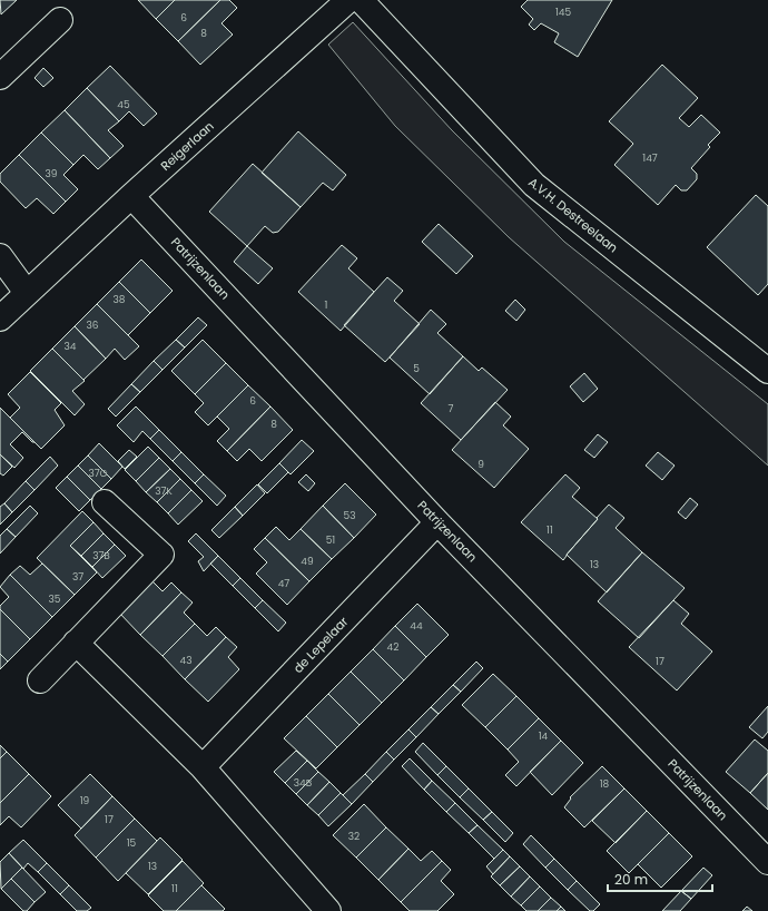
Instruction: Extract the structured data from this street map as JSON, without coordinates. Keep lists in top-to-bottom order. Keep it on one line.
{"streets":{"street":["Reigerlaan","A.V.H. Destreelaan","Patrijzenlaan","de Lepelaar"]},"crossings":[["Reigerlaan","Patrijzenlaan"],["Patrijzenlaan","de Lepelaar"]],"house_numbers":["145","6","8","45","147","39","38","1","36","34","5","6","7","8","9","37G","37K","53","11","51","37B","49","13","37","47","35","44","42","43","17","14","34B","18","19","17","32","15","13","11"],"scale_bar":"20 m"}
